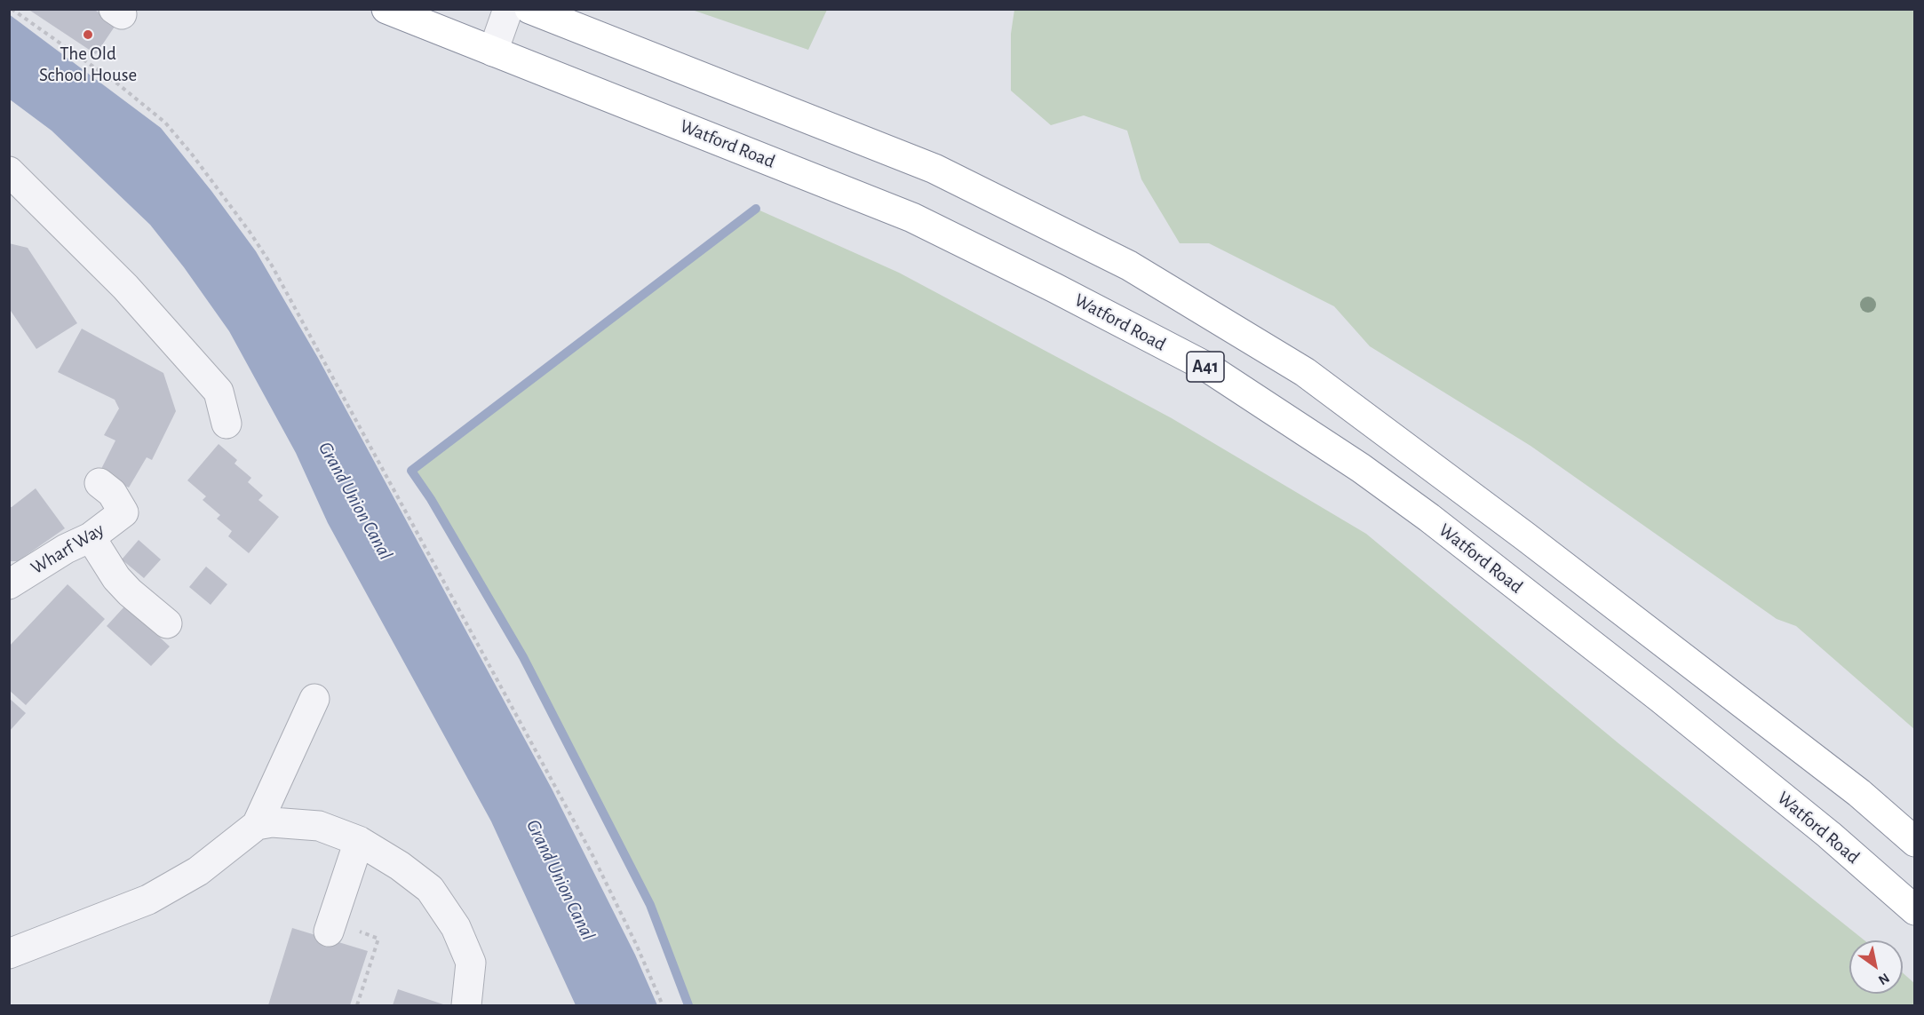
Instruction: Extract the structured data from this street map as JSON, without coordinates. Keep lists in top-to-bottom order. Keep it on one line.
{"streets":{"highway":["Watford Road","A41"],"street":["Wharf Way"]},"water":["Grand Union Canal"],"places":["The Old School House"],"north":"bottom right"}
